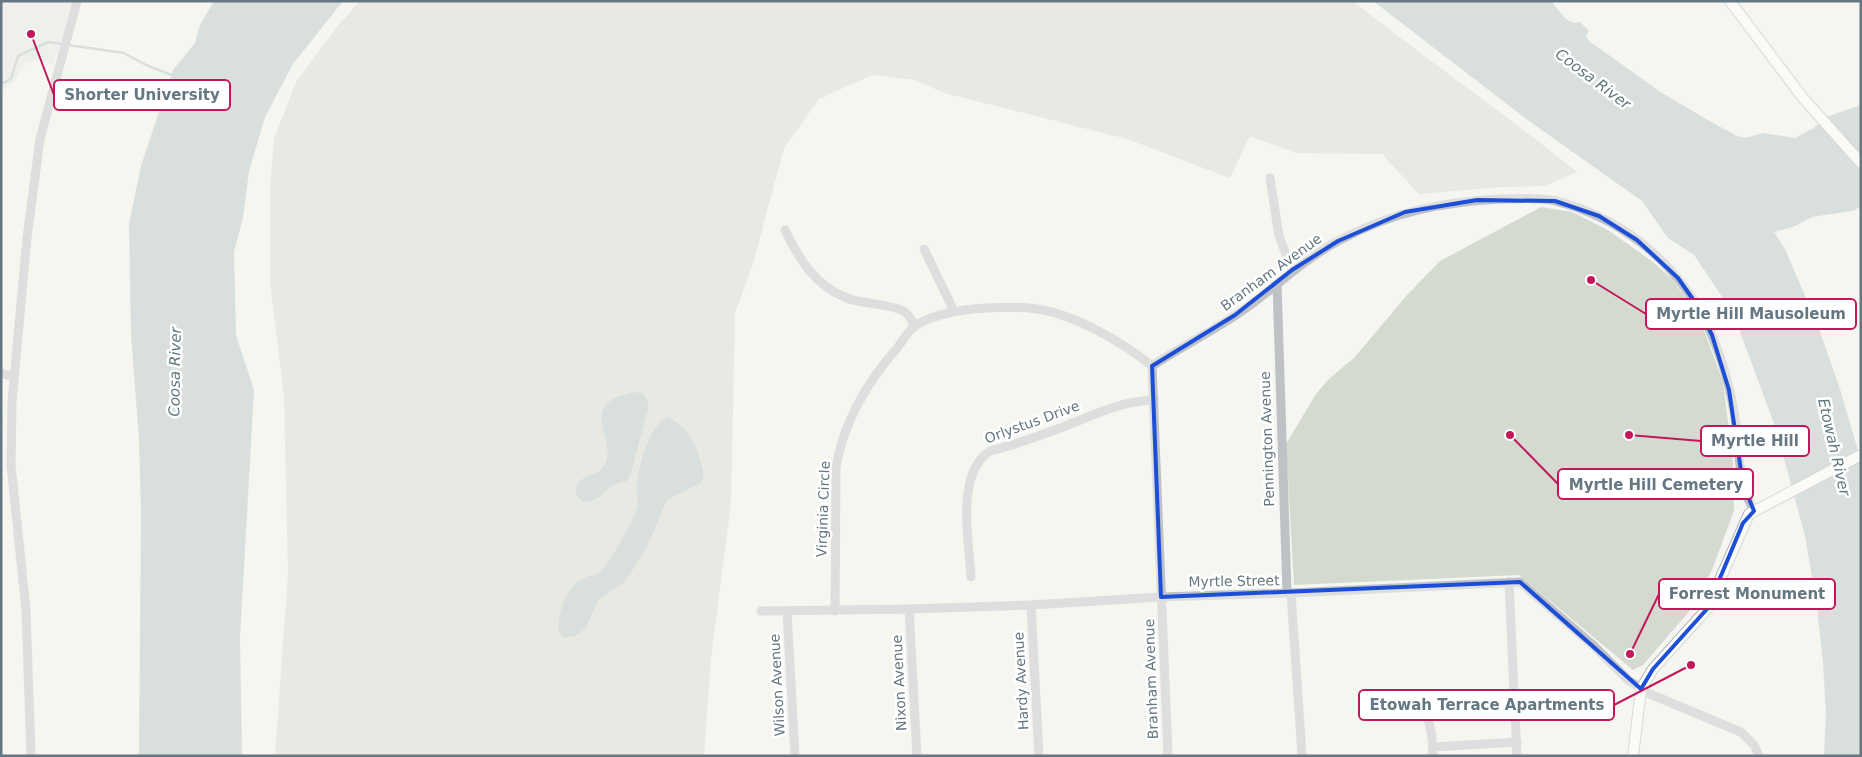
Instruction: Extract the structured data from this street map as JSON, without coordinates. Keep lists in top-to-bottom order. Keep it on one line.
{"streets":{"street":["Branham Avenue","Orlystus Drive","Pennington Avenue","Virginia Circle","Myrtle Street","Hardy Avenue","Nixon Avenue","Wilson Avenue"]},"crossings":[["Branham Avenue","Orlystus Drive"],["Branham Avenue","Pennington Avenue"],["Branham Avenue","Virginia Circle"],["Branham Avenue","Myrtle Street"],["Pennington Avenue","Myrtle Street"],["Virginia Circle","Myrtle Street"],["Myrtle Street","Hardy Avenue"],["Myrtle Street","Nixon Avenue"],["Myrtle Street","Wilson Avenue"]],"water":["Coosa River","Etowah River"],"places":["Shorter University","Myrtle Hill Mausoleum","Myrtle Hill Cemetery","Myrtle Hill","Forrest Monument","Etowah Terrace Apartments"]}
